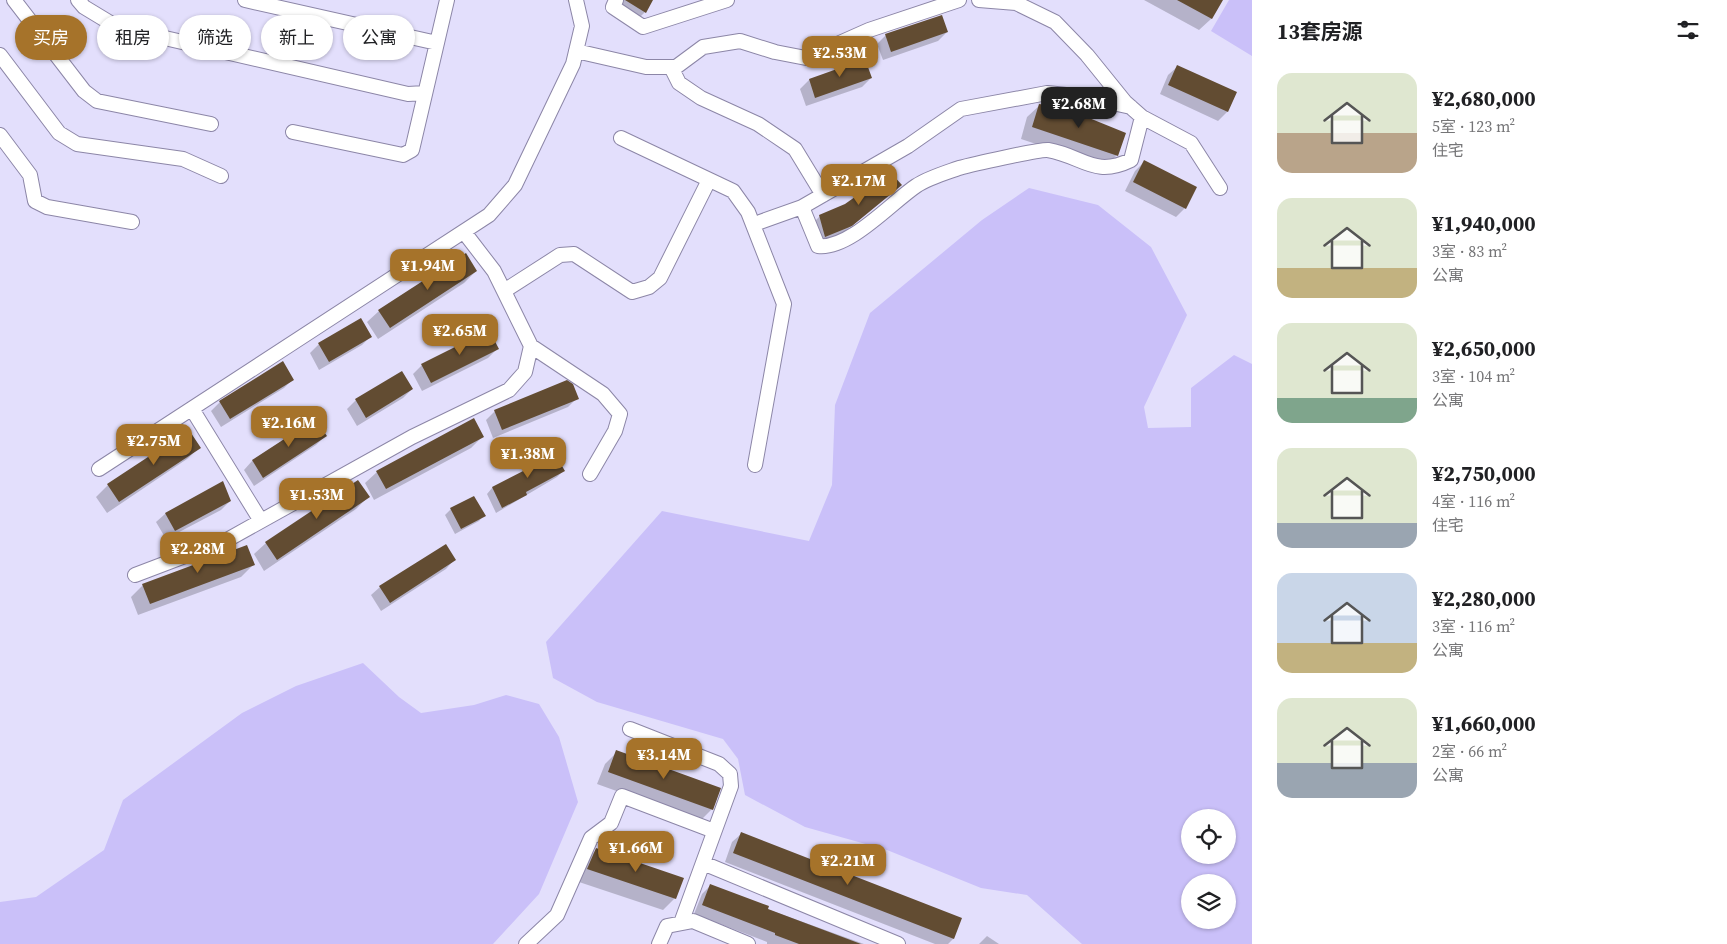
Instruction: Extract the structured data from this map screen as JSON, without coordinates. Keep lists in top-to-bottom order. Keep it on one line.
{"page":{"heading":"13套房源","chip":["买房","租房","筛选","新上","公寓"],"price":["¥2.53M","¥2.68M","¥2.17M","¥1.94M","¥2.65M","¥2.16M","¥2.75M","¥1.38M","¥1.53M","¥2.28M","¥3.14M","¥1.66M","¥2.21M"],"list":[{"name":"¥2,680,000","note":"5室 · 123 m² · 住宅"},{"name":"¥1,940,000","note":"3室 · 83 m² · 公寓"},{"name":"¥2,650,000","note":"3室 · 104 m² · 公寓"},{"name":"¥2,750,000","note":"4室 · 116 m² · 住宅"},{"name":"¥2,280,000","note":"3室 · 116 m² · 公寓"},{"name":"¥1,660,000","note":"2室 · 66 m² · 公寓"}]}}
